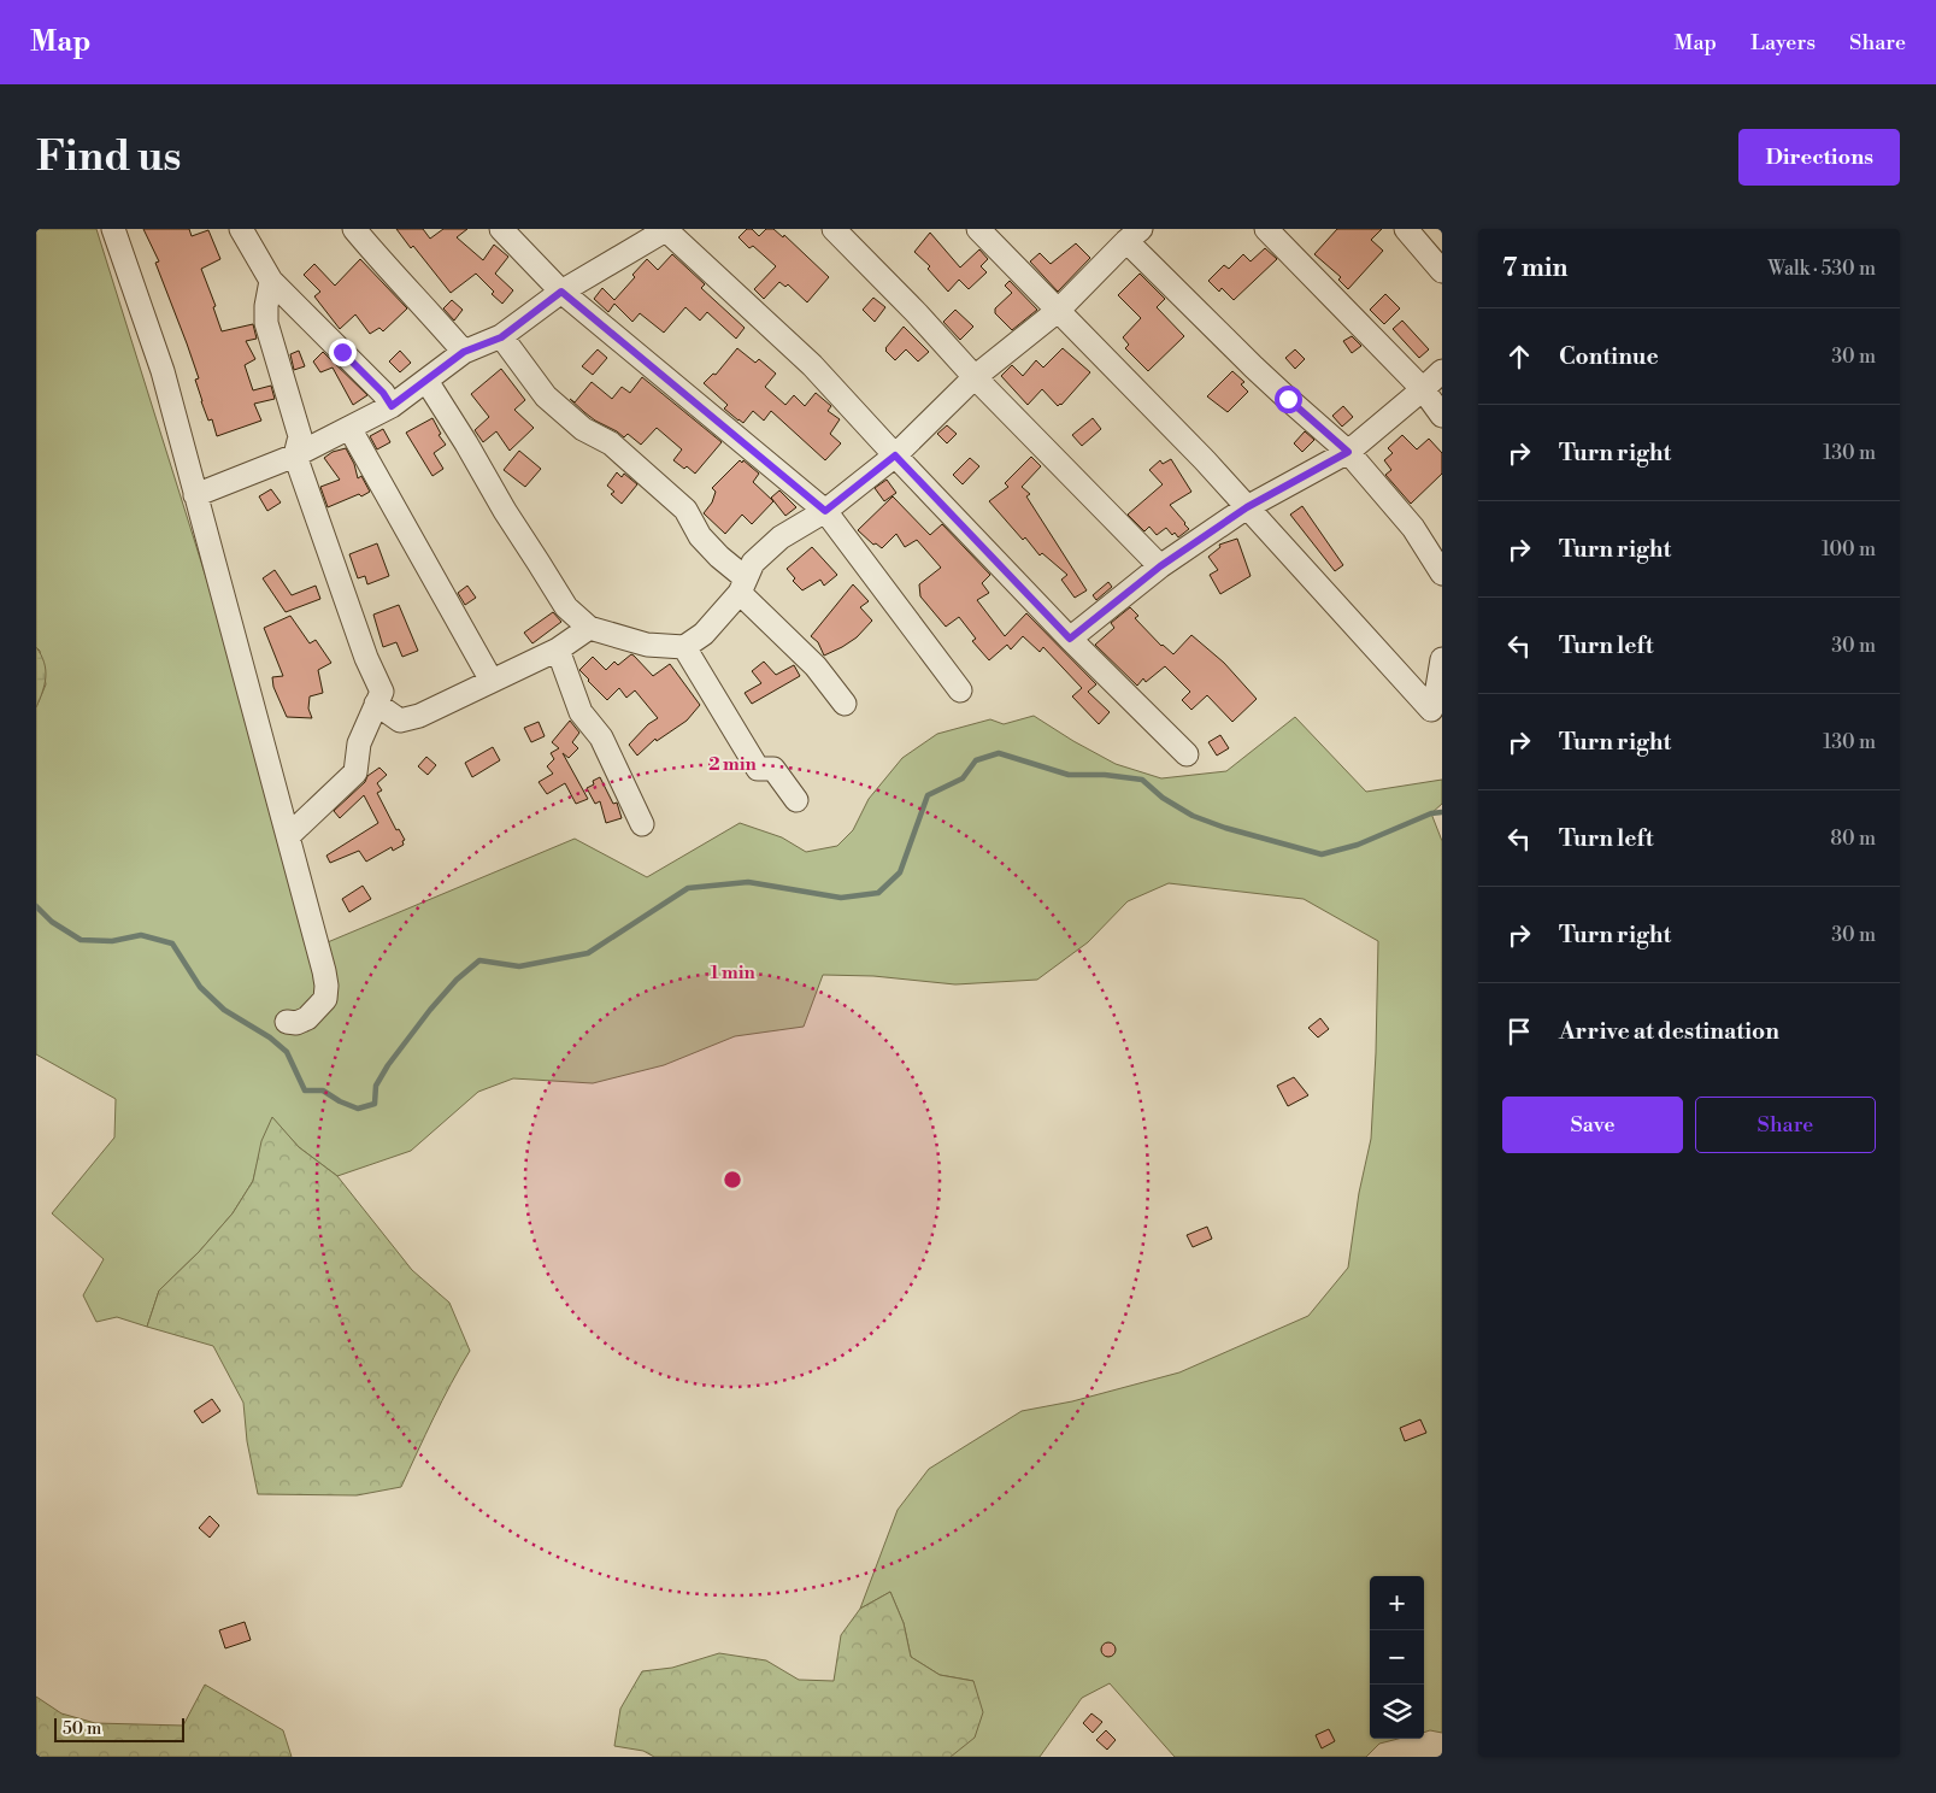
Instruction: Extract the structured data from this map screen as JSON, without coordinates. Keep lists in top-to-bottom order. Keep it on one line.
{"scale_bar":"50 m","page":{"header":"Map","nav":["Map","Layers","Share"],"buttons":["Directions",["Save","Share"]],"title":"Find us","heading":["7 min","Walk · 530 m"],"list":[["Continue","30 m"],["Turn right","130 m"],["Turn right","100 m"],["Turn left","30 m"],["Turn right","130 m"],["Turn left","80 m"],["Turn right","30 m"],"Arrive at destination"],"map_buttons":["+","−"],"scale":"50 m"},"rings":["2 min","1 min"]}
